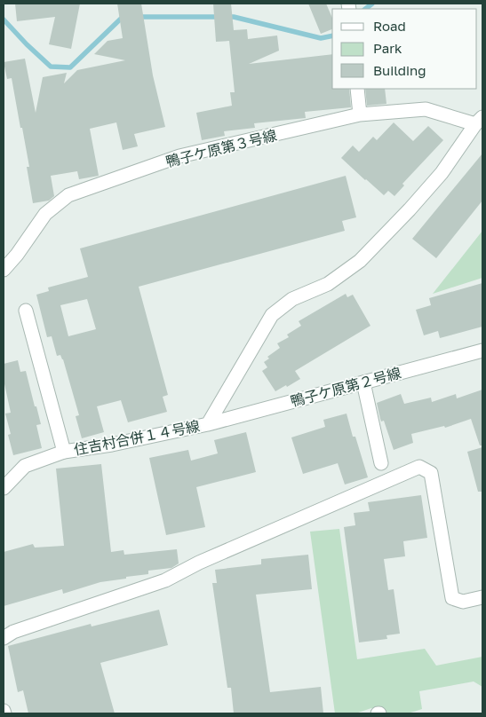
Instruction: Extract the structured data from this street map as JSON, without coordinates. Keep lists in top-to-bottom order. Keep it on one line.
{"streets":{"street":["鴨子ケ原第３号線","鴨子ケ原第２号線","住吉村合併１４号線"]},"crossings":[["鴨子ケ原第３号線","住吉村合併１４号線"],["鴨子ケ原第２号線","住吉村合併１４号線"]],"legend":["Road","Park","Building"]}
